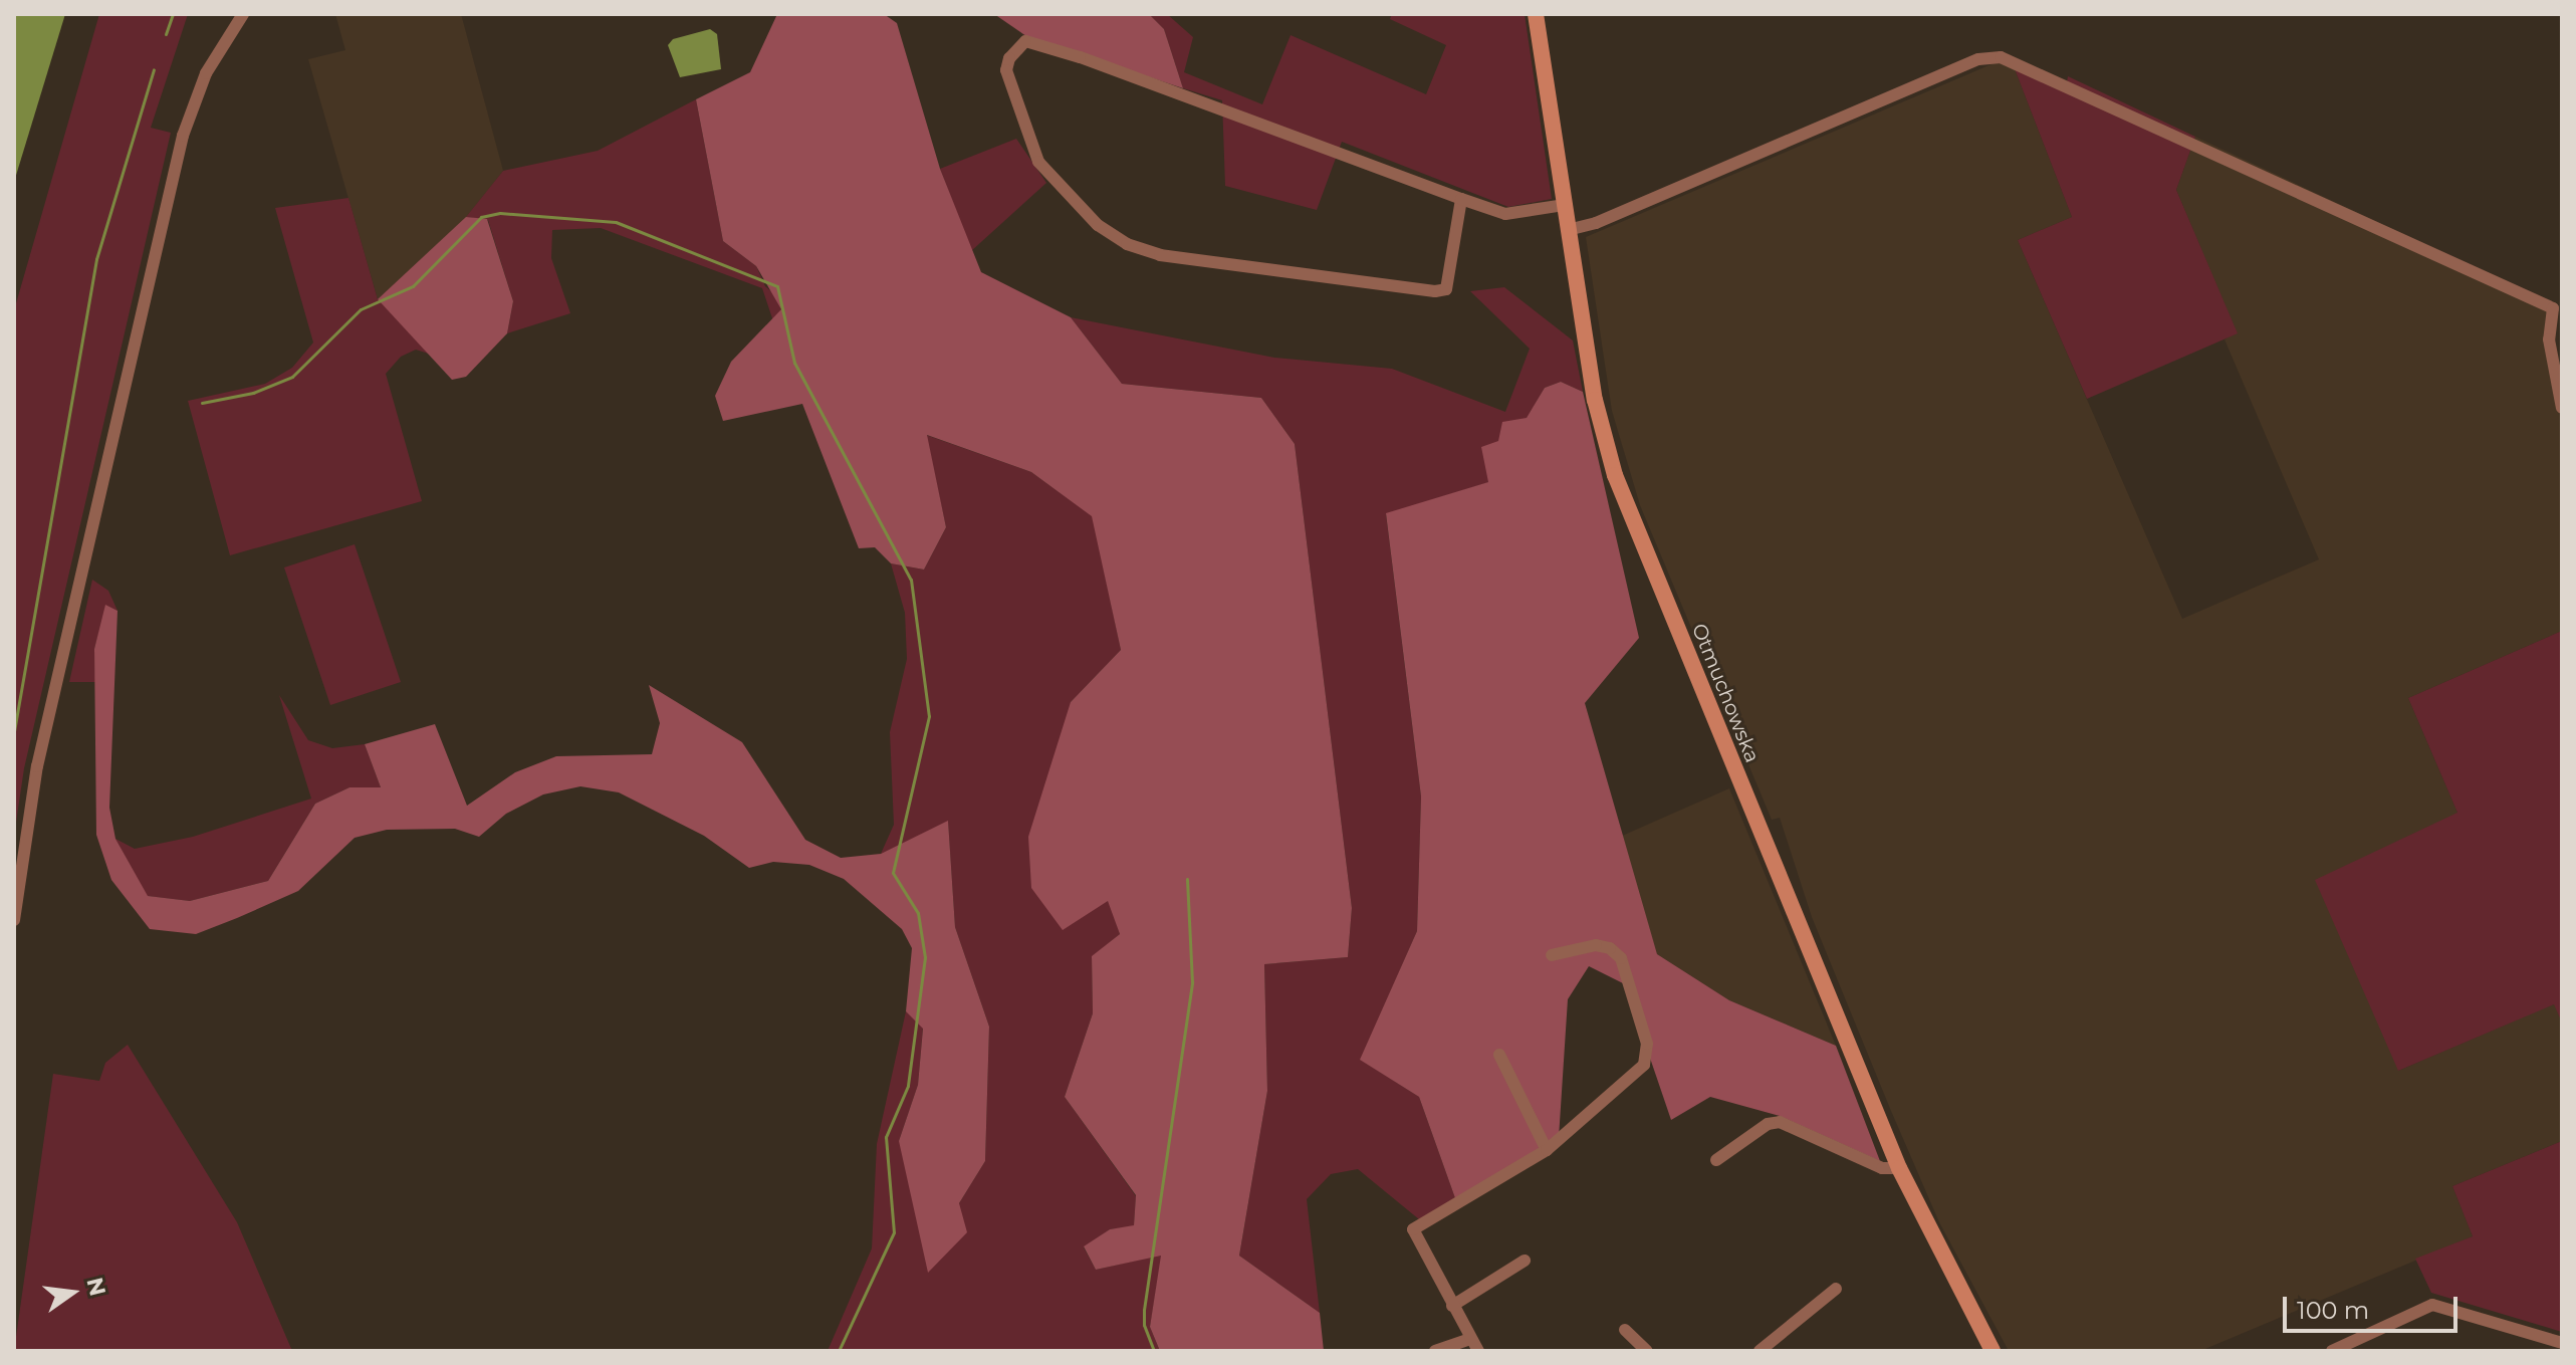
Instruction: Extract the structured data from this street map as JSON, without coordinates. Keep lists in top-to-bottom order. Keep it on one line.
{"streets":{"main road":["Otmuchowska"]},"scale_bar":"100 m","north":"right"}
